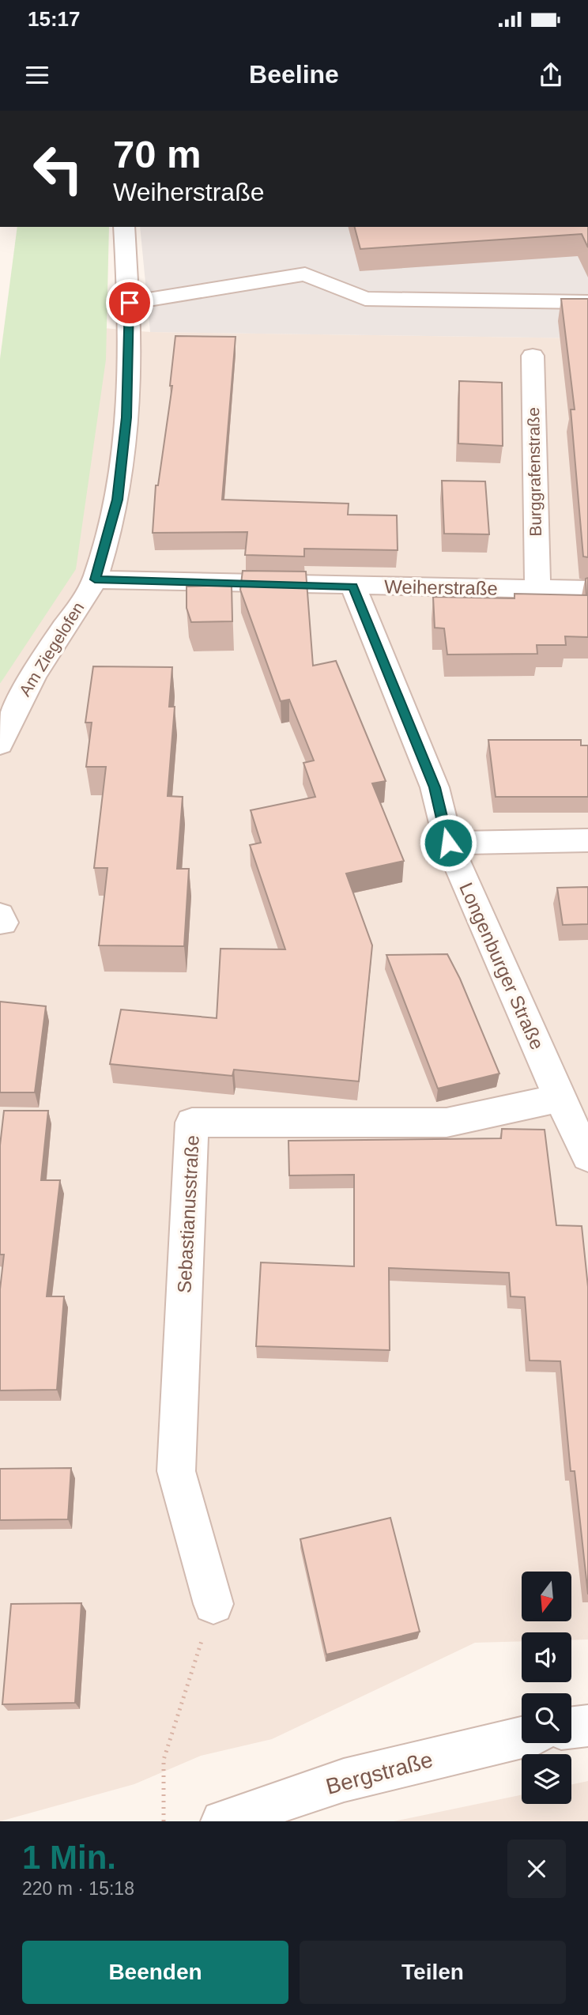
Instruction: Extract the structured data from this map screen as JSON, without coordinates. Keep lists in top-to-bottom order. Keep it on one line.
{"streets":{"street":["Burggrafenstraße","Weiherstraße","Am Ziegelofen","Longenburger Straße","Sebastianusstraße","Bergstraße"]},"crossings":[["Burggrafenstraße","Weiherstraße"],["Weiherstraße","Am Ziegelofen"],["Weiherstraße","Longenburger Straße"],["Longenburger Straße","Sebastianusstraße"]],"north":"bottom","page":{"status":"15:17","header":"Beeline","turn":["70 m","Weiherstraße"],"heading":["1 Min.","220 m · 15:18"],"buttons":["Beenden","Teilen"]}}
